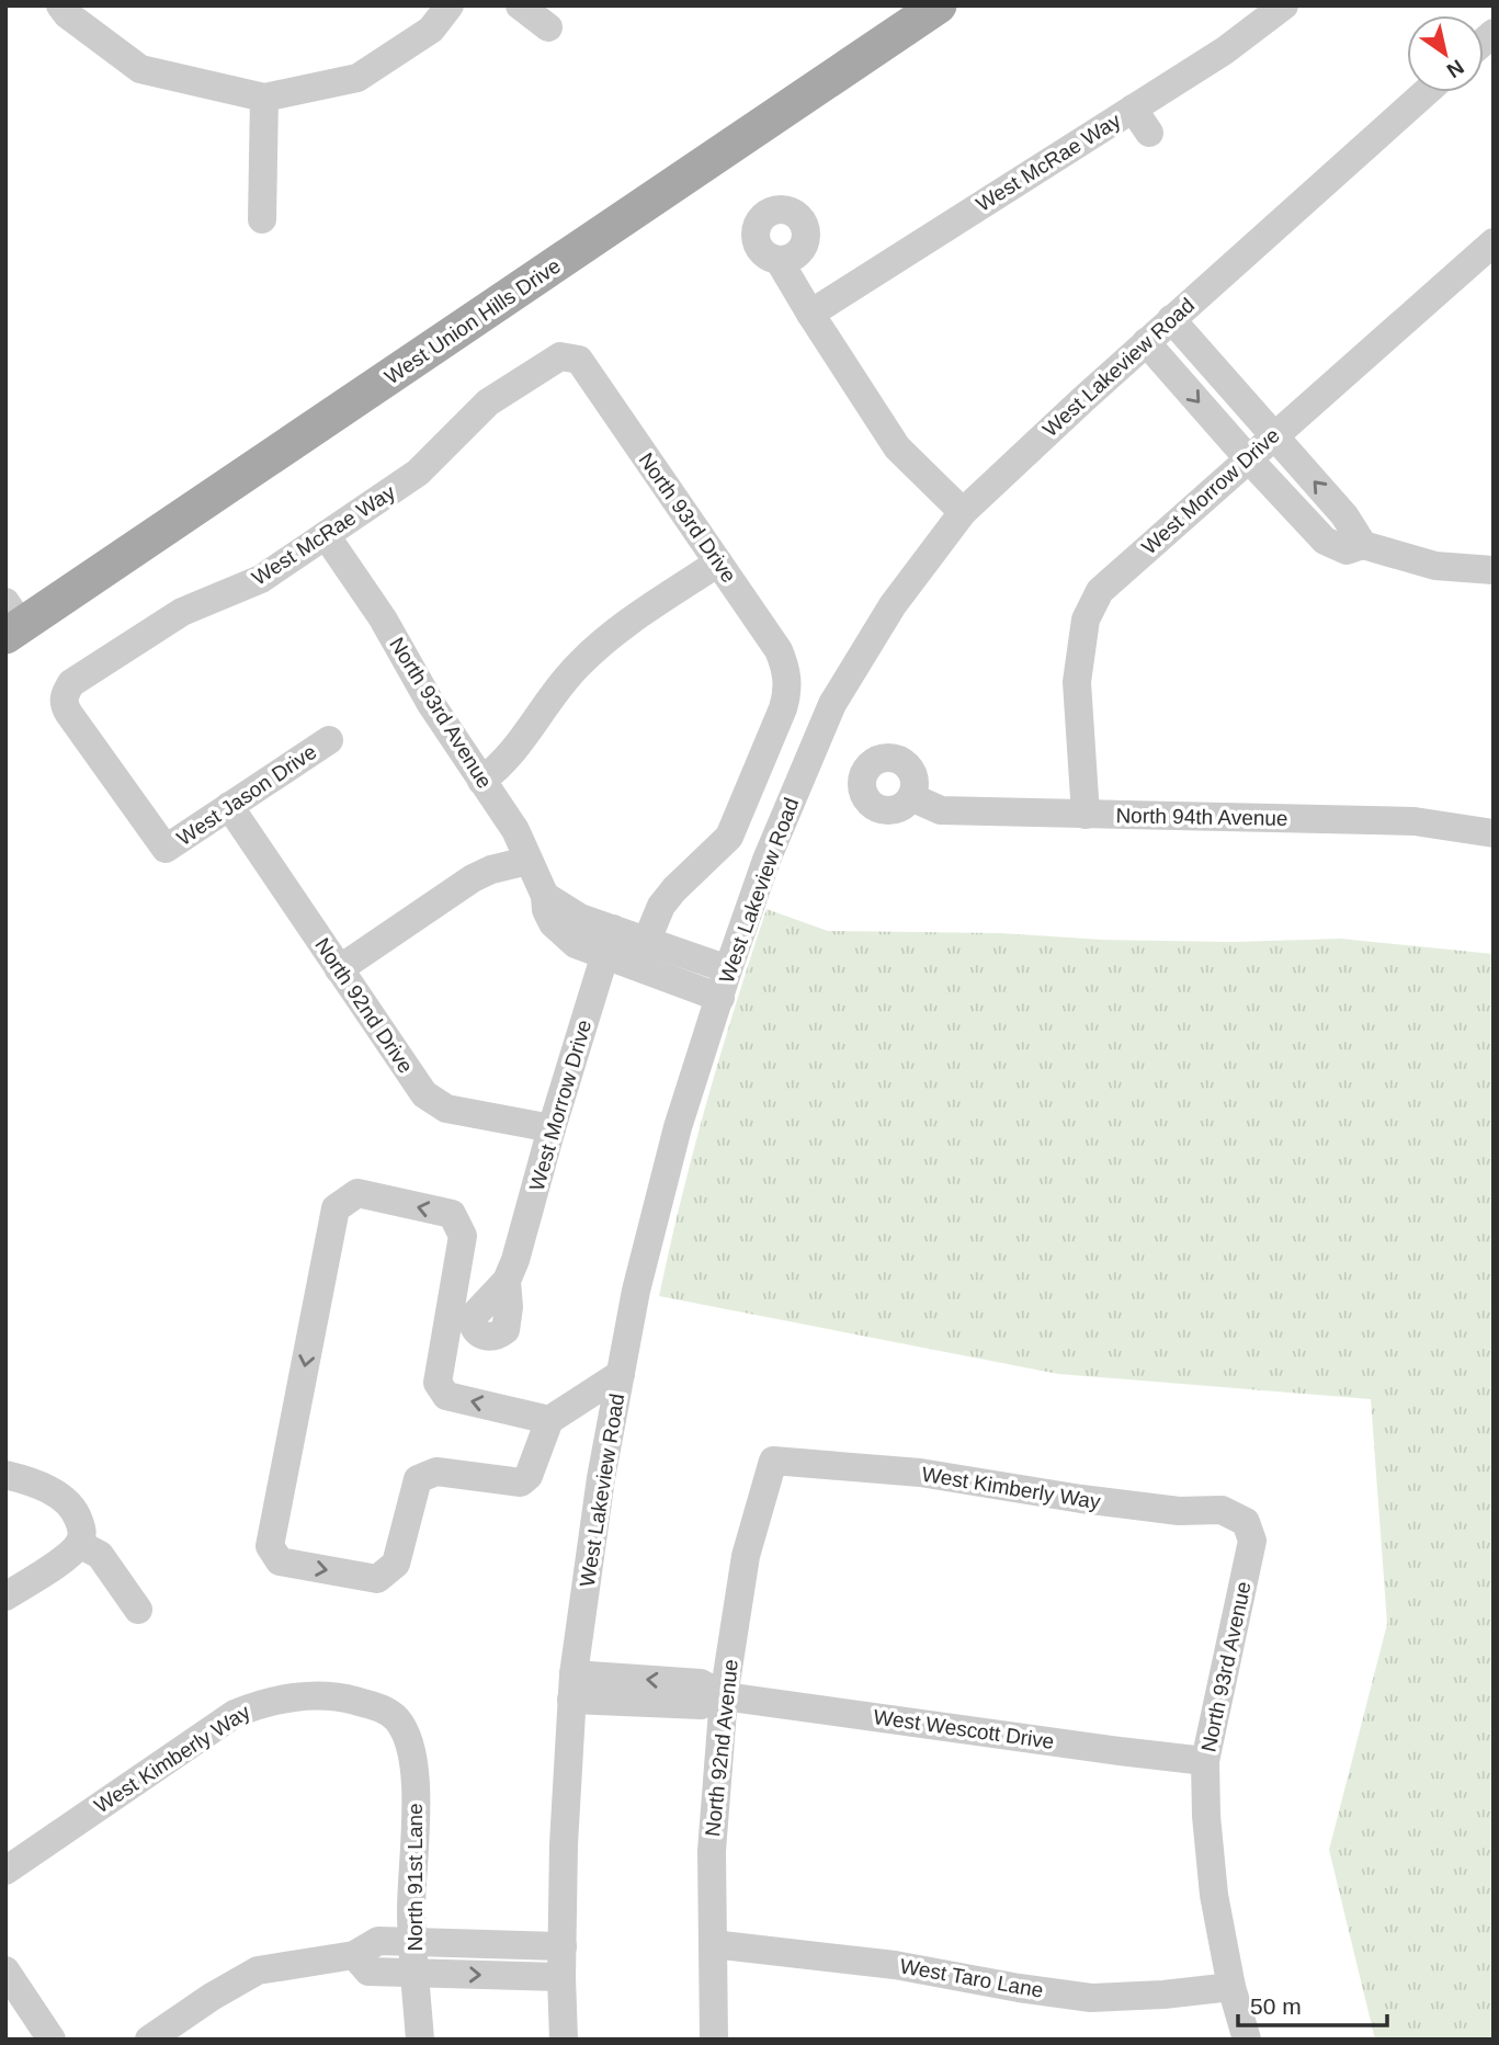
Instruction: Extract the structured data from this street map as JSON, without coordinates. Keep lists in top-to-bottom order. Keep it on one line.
{"streets":{"main road":["West Union Hills Drive"],"street":["West McRae Way","West Lakeview Road","West Morrow Drive","North 93rd Drive","North 93rd Avenue","West Jason Drive","North 94th Avenue","North 92nd Drive","West Kimberly Way","West Wescott Drive","North 92nd Avenue","North 91st Lane","West Taro Lane"]},"crossings":[["West McRae Way","North 93rd Drive"],["West McRae Way","North 93rd Avenue"],["West McRae Way","West Jason Drive"],["West Lakeview Road","North 93rd Avenue"],["West Lakeview Road","West Wescott Drive"],["West Morrow Drive","North 93rd Avenue"],["West Morrow Drive","North 94th Avenue"],["West Morrow Drive","North 92nd Drive"],["North 93rd Drive","North 93rd Avenue"],["North 93rd Avenue","West Kimberly Way"],["North 93rd Avenue","West Wescott Drive"],["North 93rd Avenue","West Taro Lane"],["West Jason Drive","North 92nd Drive"],["West Kimberly Way","North 92nd Avenue"],["West Kimberly Way","North 91st Lane"],["West Wescott Drive","North 92nd Avenue"],["North 92nd Avenue","West Taro Lane"]],"scale_bar":"50 m","north":"bottom right"}
